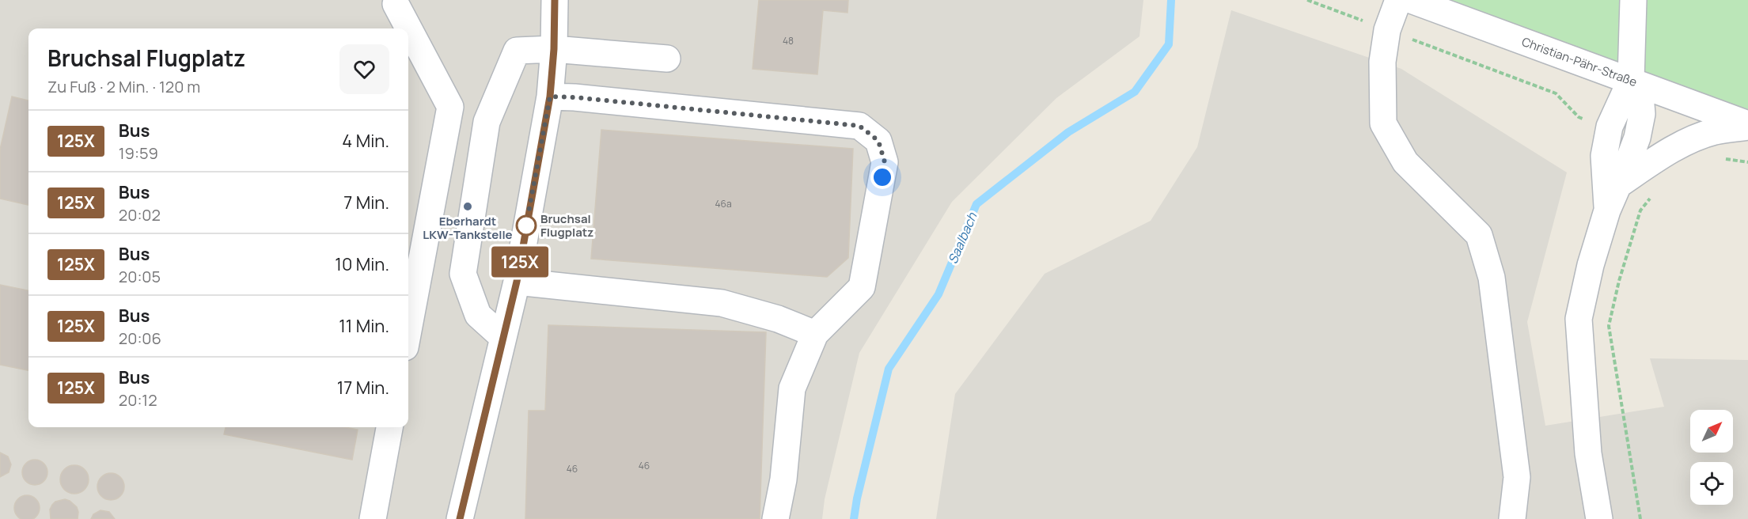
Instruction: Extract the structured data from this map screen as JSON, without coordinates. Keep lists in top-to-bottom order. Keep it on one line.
{"streets":{"street":["Christian-Pähr-Straße"]},"water":["Saalbach"],"places":["Eberhardt LKW-Tankstelle","Bruchsal Flugplatz"],"lines":["bus line 125X"],"house_numbers":["48","46a","46","46"],"north":"top right","page":{"on_map":"125X","heading":["Bruchsal Flugplatz","Zu Fuß · 2 Min. · 120 m"],"list":[{"mark":"125X","name":"Bus","note":"19:59","value":"4 Min."},{"mark":"125X","name":"Bus","note":"20:02","value":"7 Min."},{"mark":"125X","name":"Bus","note":"20:05","value":"10 Min."},{"mark":"125X","name":"Bus","note":"20:06","value":"11 Min."},{"mark":"125X","name":"Bus","note":"20:12","value":"17 Min."}]}}
